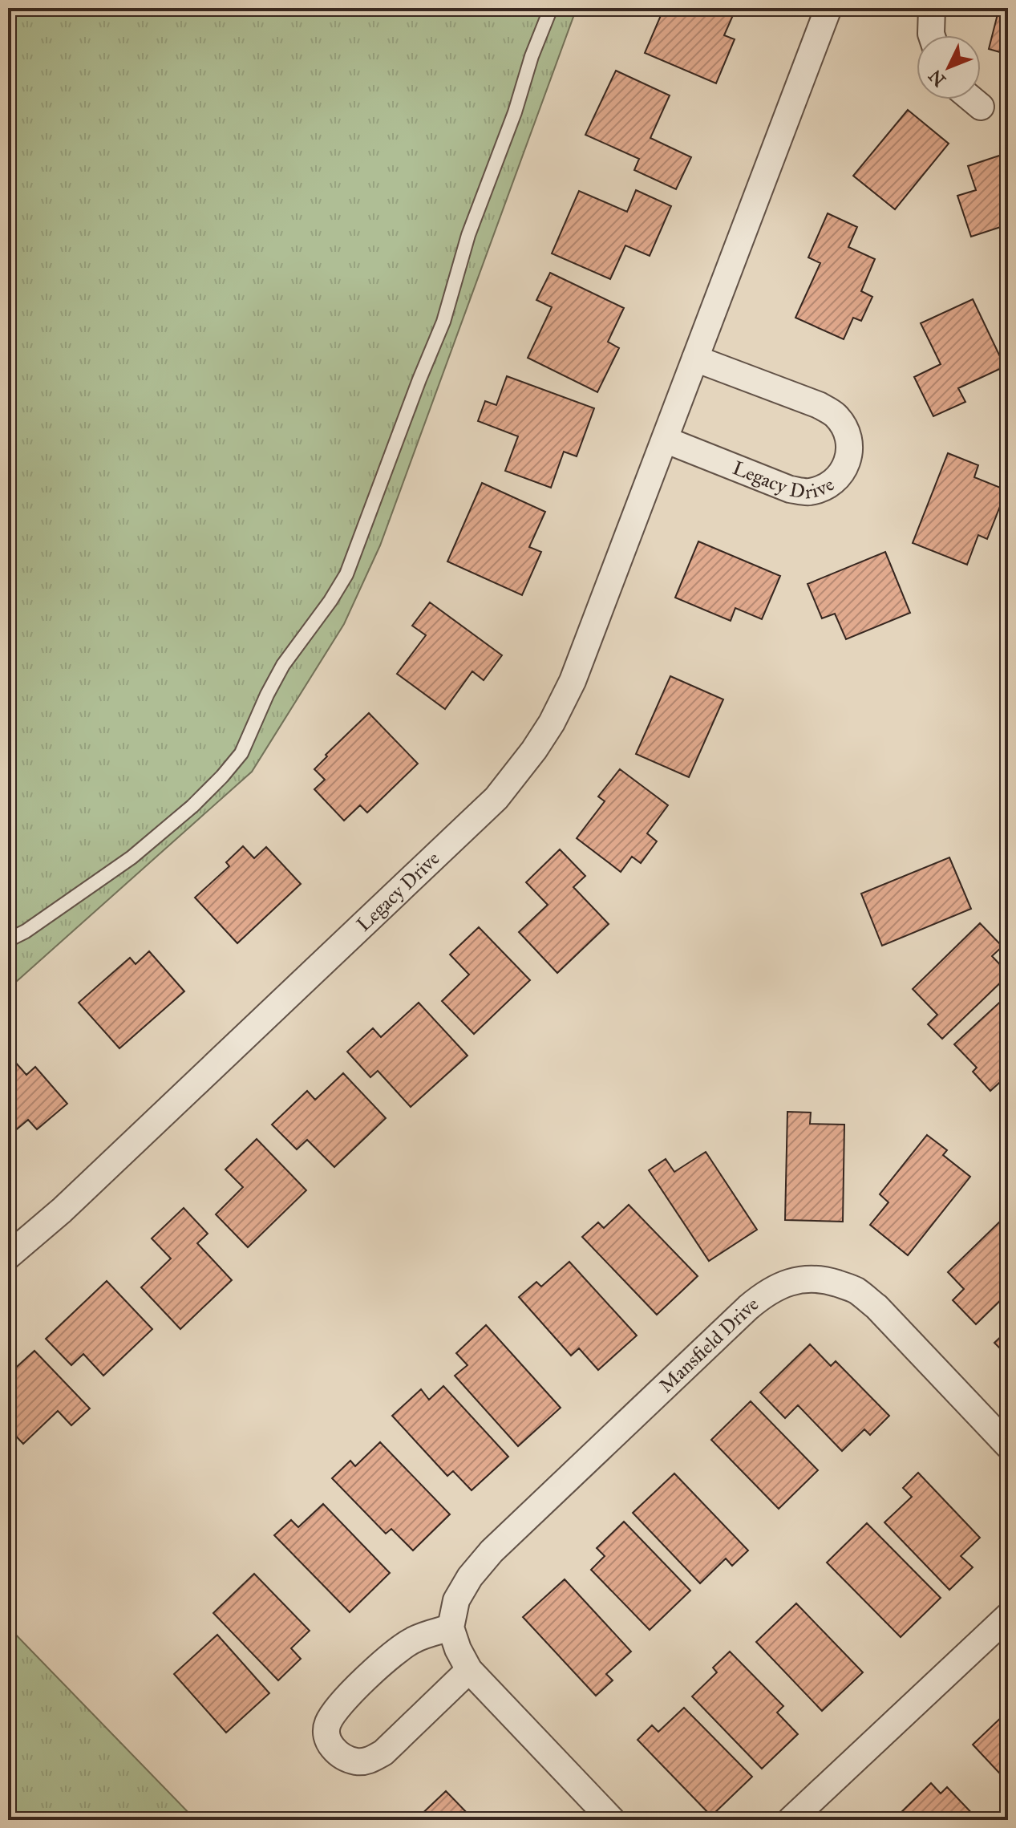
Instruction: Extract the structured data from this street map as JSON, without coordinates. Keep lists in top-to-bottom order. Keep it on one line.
{"streets":{"street":["Legacy Drive","Mansfield Drive"]},"north":"bottom left"}
